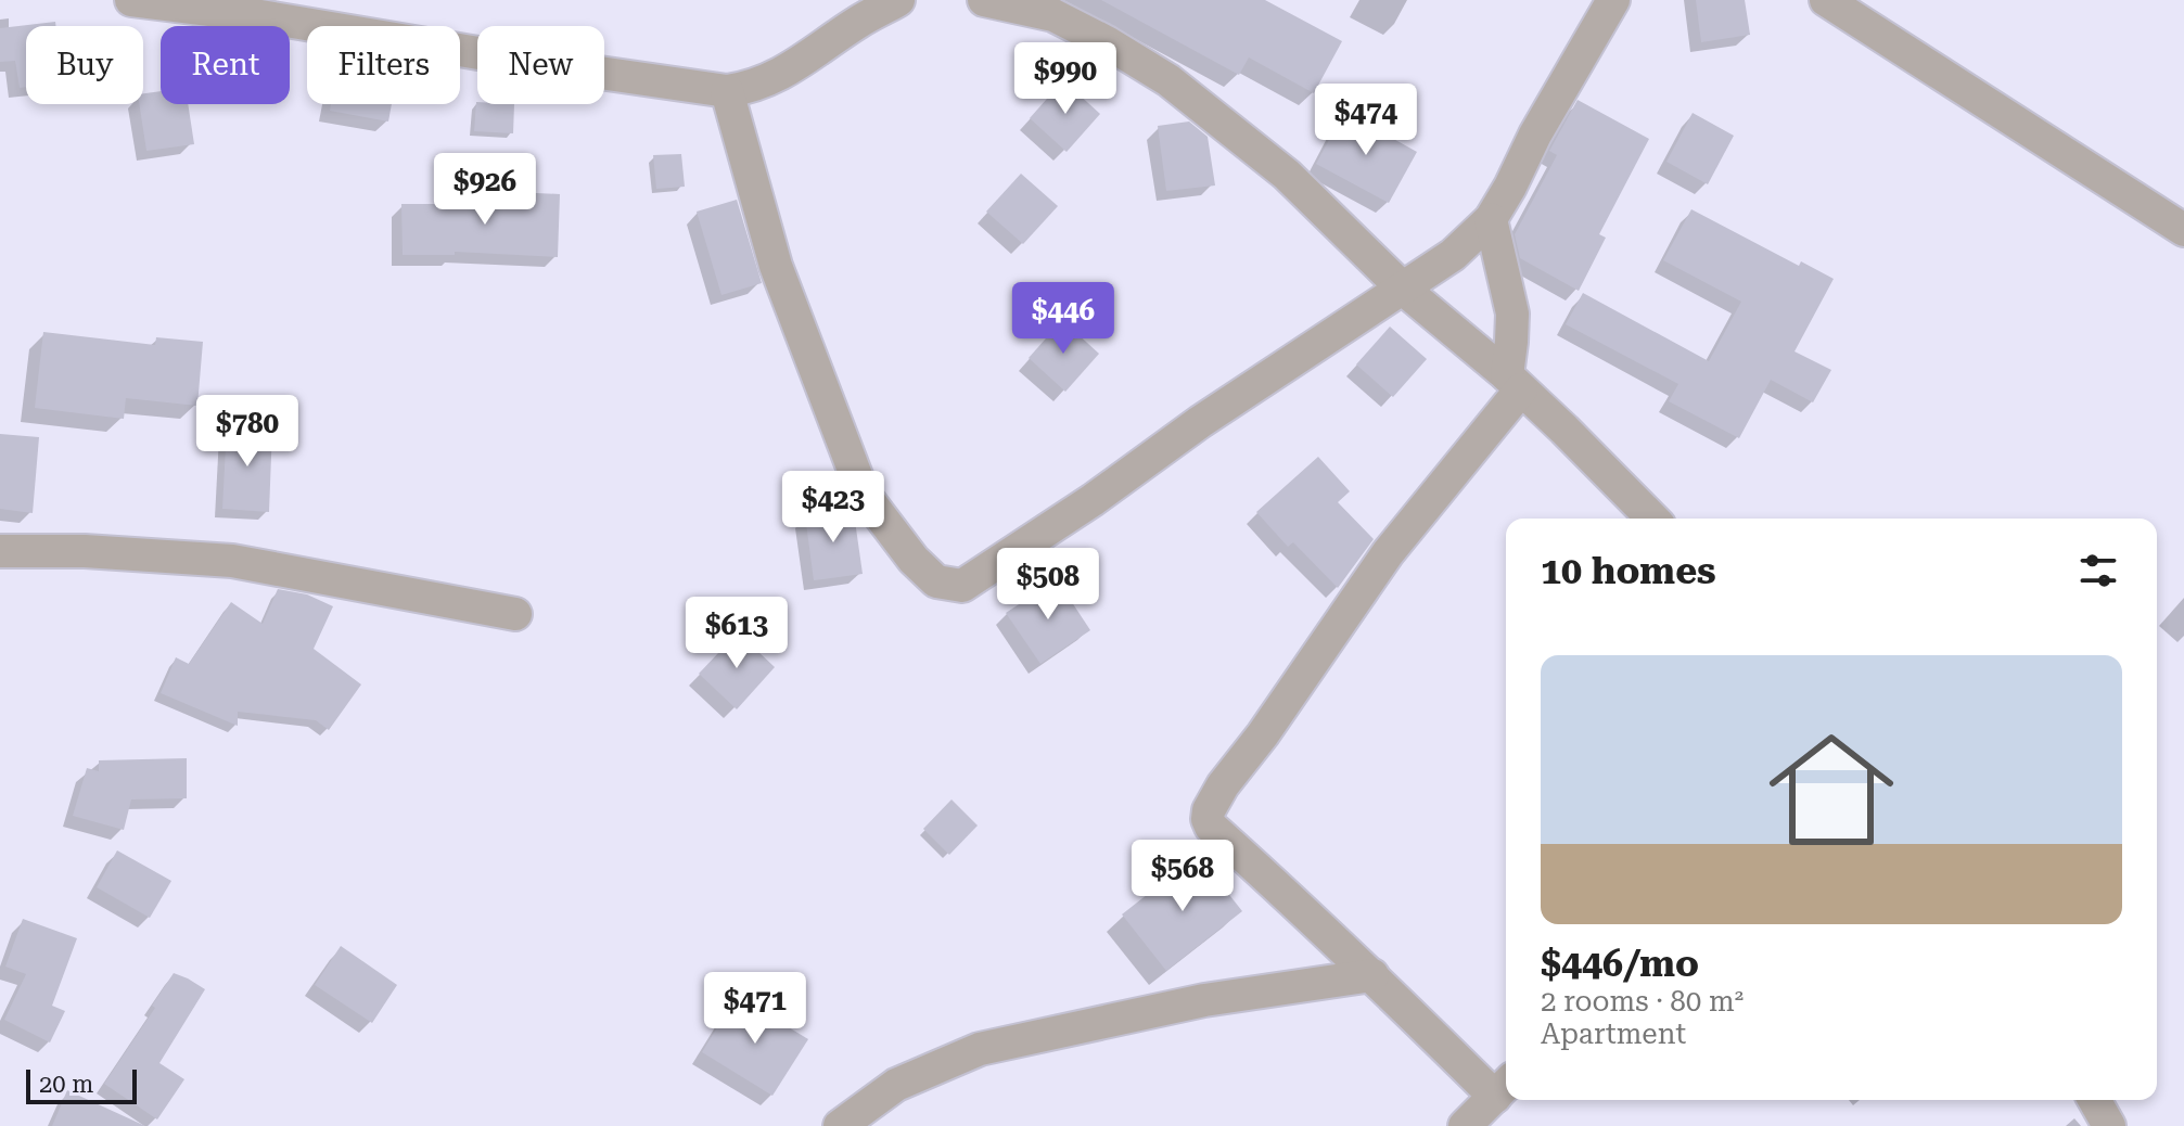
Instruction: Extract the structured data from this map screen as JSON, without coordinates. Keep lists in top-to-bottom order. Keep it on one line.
{"scale_bar":"20 m","page":{"chip":["Buy","Rent","Filters","New"],"price":["$990","$474","$926","$446","$780","$423","$508","$613","$568","$471"],"heading":"10 homes","list":[{"name":"$446/mo","note":"2 rooms · 80 m² · Apartment"}],"scale":"20 m"}}
